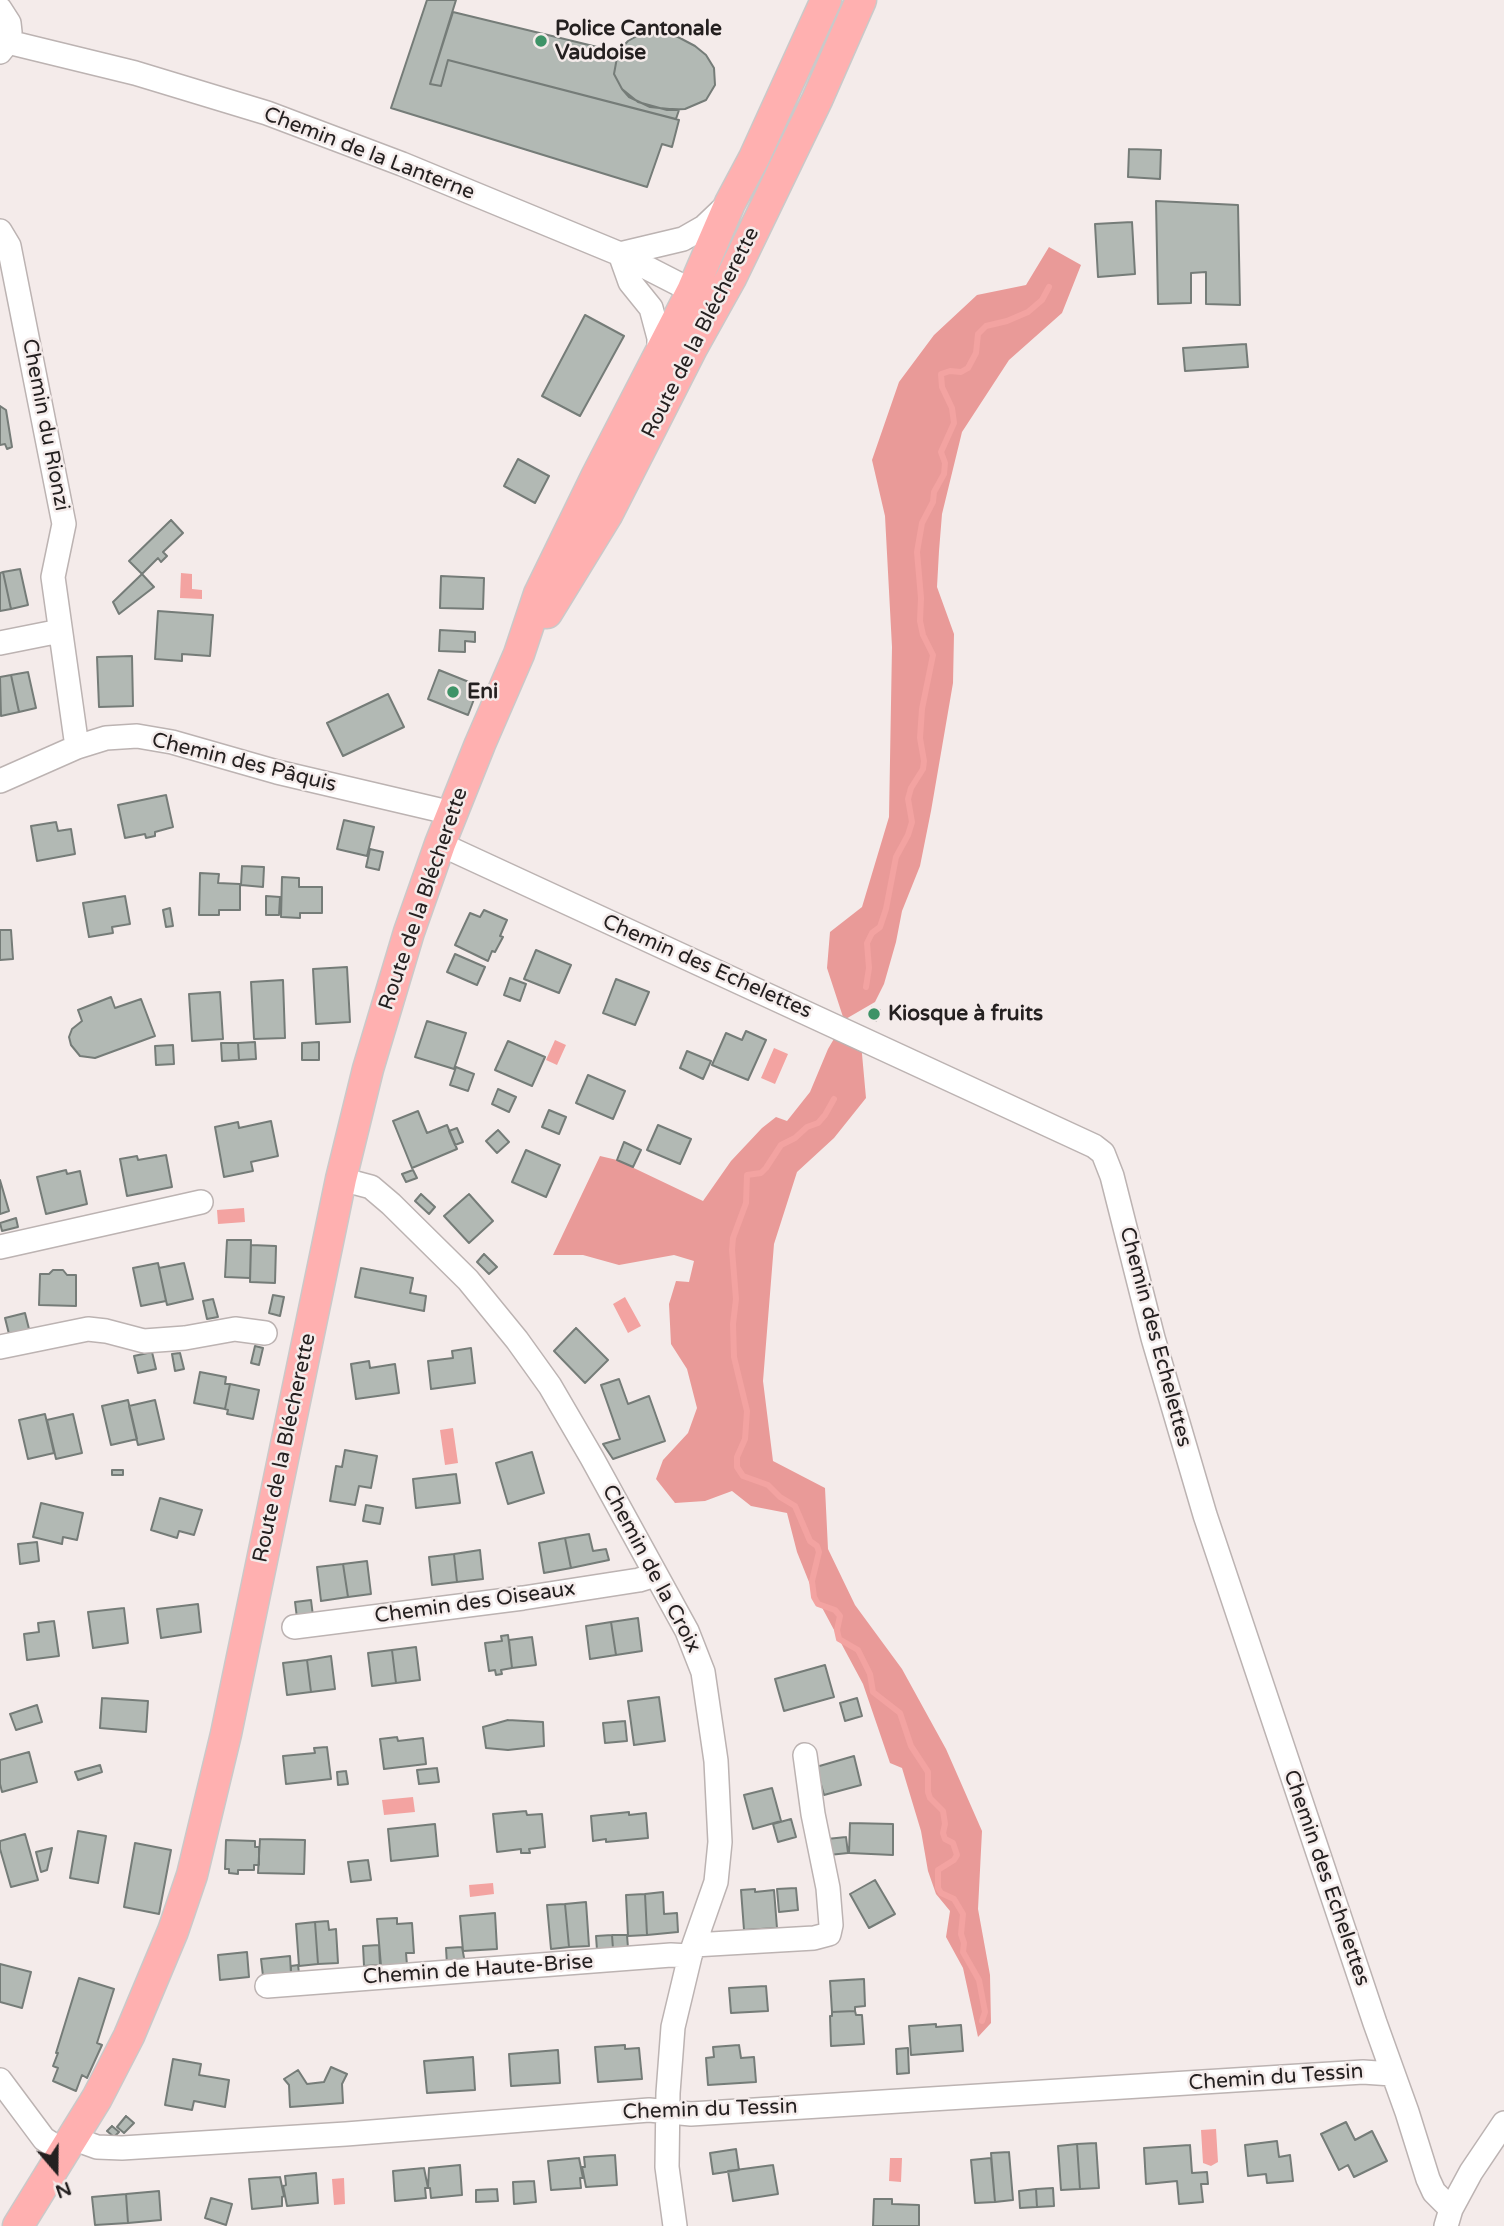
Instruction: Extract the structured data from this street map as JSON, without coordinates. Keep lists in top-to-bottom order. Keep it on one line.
{"streets":{"main road":["Route de la Blécherette"],"street":["Chemin de la Lanterne","Chemin du Rionzi","Chemin des Pâquis","Chemin des Echelettes","Chemin de la Croix","Chemin des Oiseaux","Chemin de Haute-Brise","Chemin du Tessin"]},"crossings":[["Chemin de la Lanterne","Route de la Blécherette"],["Route de la Blécherette","Chemin des Pâquis"],["Route de la Blécherette","Chemin des Echelettes"],["Route de la Blécherette","Chemin de la Croix"],["Route de la Blécherette","Chemin du Tessin"],["Chemin du Rionzi","Chemin des Pâquis"],["Chemin des Echelettes","Chemin du Tessin"],["Chemin de la Croix","Chemin des Oiseaux"],["Chemin de la Croix","Chemin de Haute-Brise"],["Chemin de la Croix","Chemin du Tessin"]],"places":["Police Cantonale Vaudoise","Eni","Kiosque à fruits"],"north":"bottom"}
